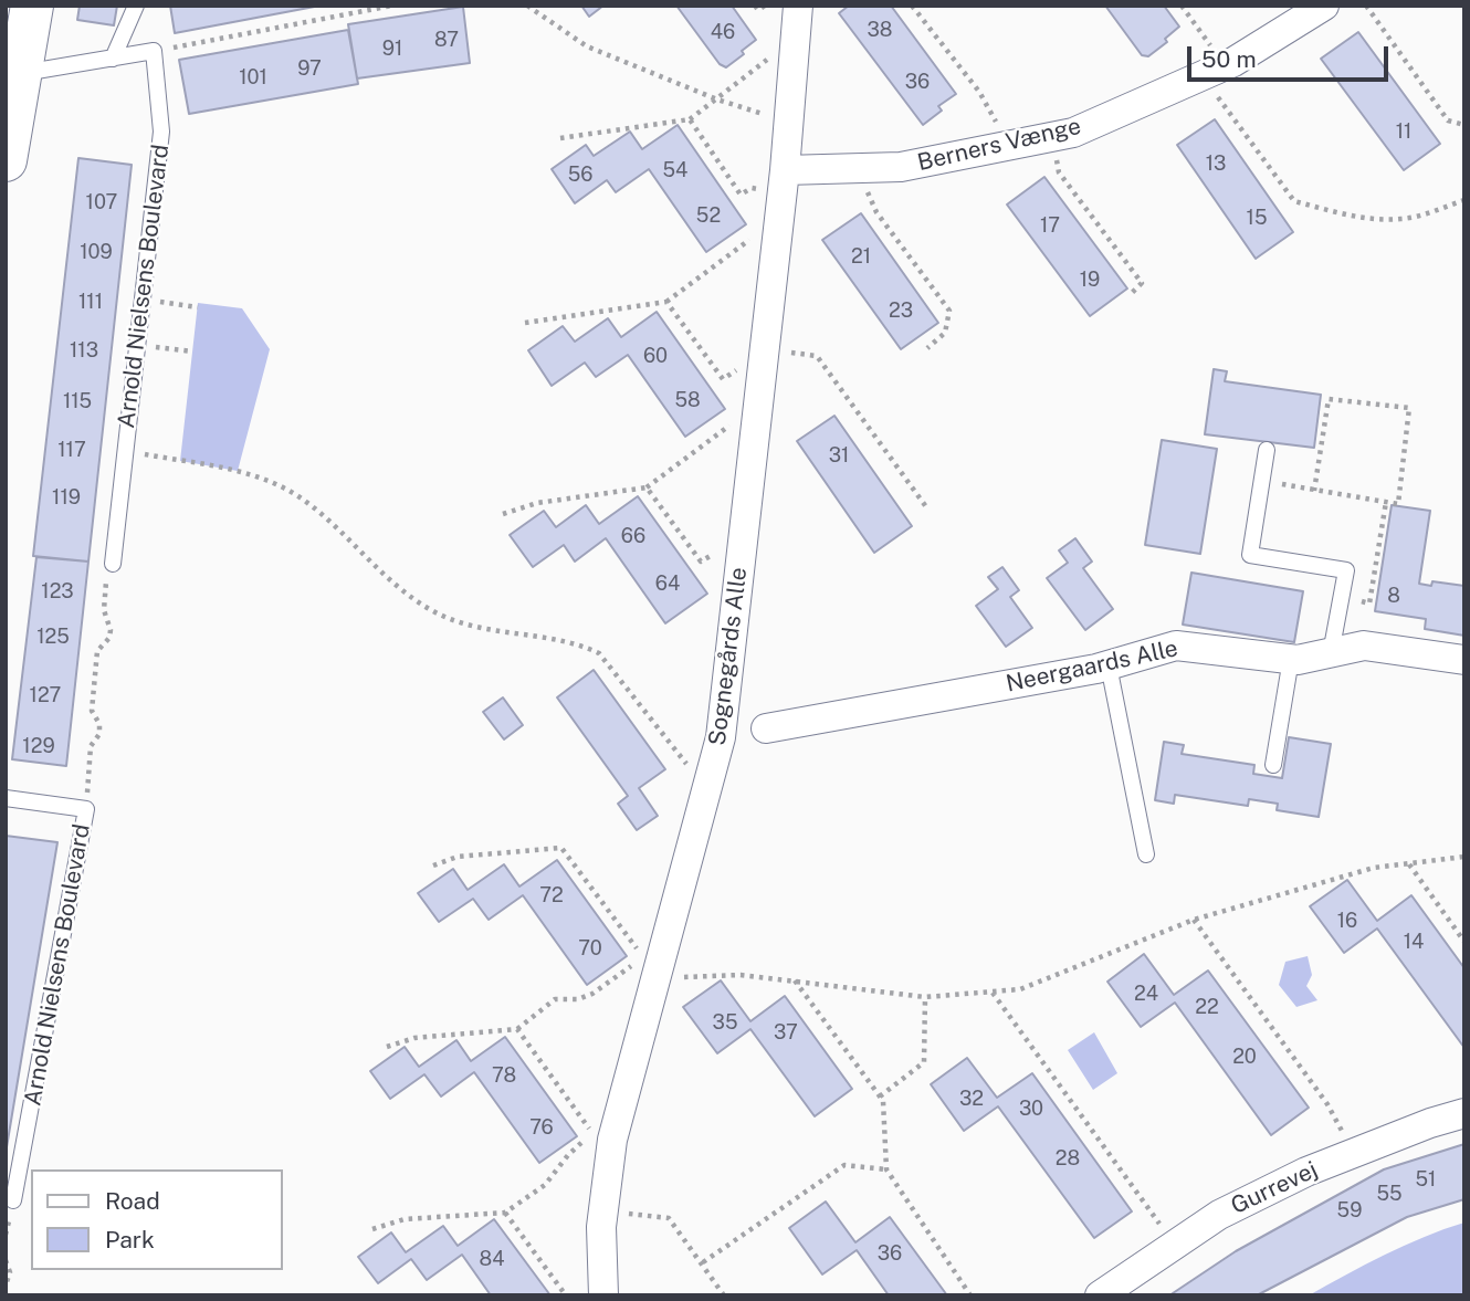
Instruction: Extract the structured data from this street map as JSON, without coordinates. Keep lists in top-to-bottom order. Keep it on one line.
{"streets":{"street":["Berners Vænge","Sognegårds Alle","Neergaards Alle","Gurrevej"],"lane":["Arnold Nielsens Boulevard"]},"crossings":[["Berners Vænge","Sognegårds Alle"]],"house_numbers":["38","46","87","91","97","101","36","11","13","54","56","107","52","15","17","109","21","19","111","23","113","60","58","115","117","31","119","66","64","123","8","125","127","129","72","16","14","70","24","22","35","37","20","78","32","30","76","28","51","55","59","36","84"],"legend":["Road","Park"],"scale_bar":"50 m"}
